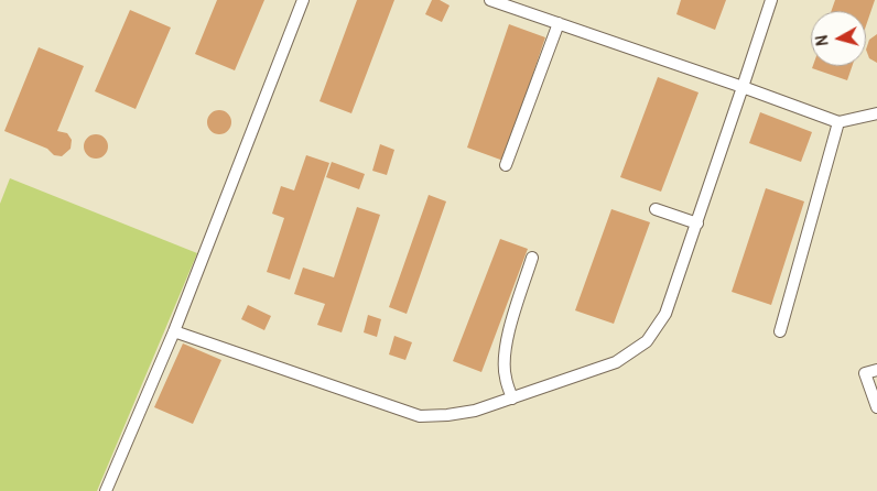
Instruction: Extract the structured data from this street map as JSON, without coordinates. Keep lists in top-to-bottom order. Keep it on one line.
{"north":"left"}
